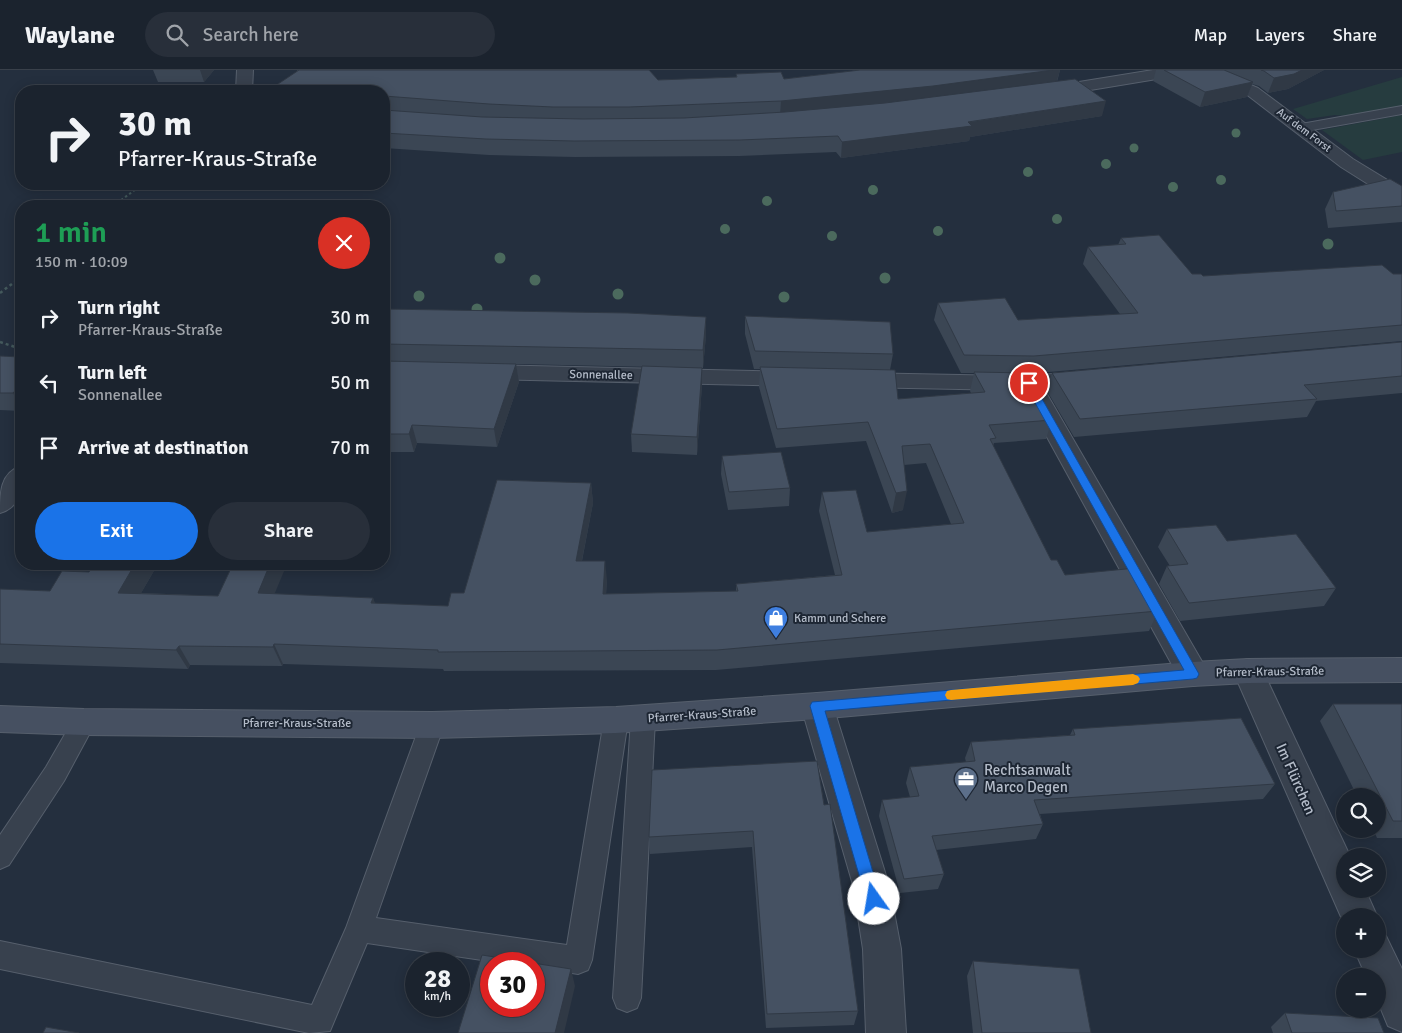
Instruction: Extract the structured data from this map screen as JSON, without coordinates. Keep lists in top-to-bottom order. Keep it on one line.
{"streets":{"street":["Auf dem Forst","Sonnenallee","Pfarrer-Kraus-Straße","Im Flürchen"]},"crossings":[["Pfarrer-Kraus-Straße","Im Flürchen"]],"places":{"shop":["Kamm und Schere"],"office":["Rechtsanwalt Marco Degen"]},"page":{"header":"Waylane","search":"Search here","nav":["Map","Layers","Share"],"turn":["30 m","Pfarrer-Kraus-Straße"],"heading":["1 min","150 m · 10:09"],"list":[{"name":"Turn right","note":"Pfarrer-Kraus-Straße","value":"30 m"},{"name":"Turn left","note":"Sonnenallee","value":"50 m"},{"name":"Arrive at destination","value":"70 m"}],"buttons":["Exit","Share"],"map_buttons":["+","−"],"speed":"28 km/h","limit":"30"}}
